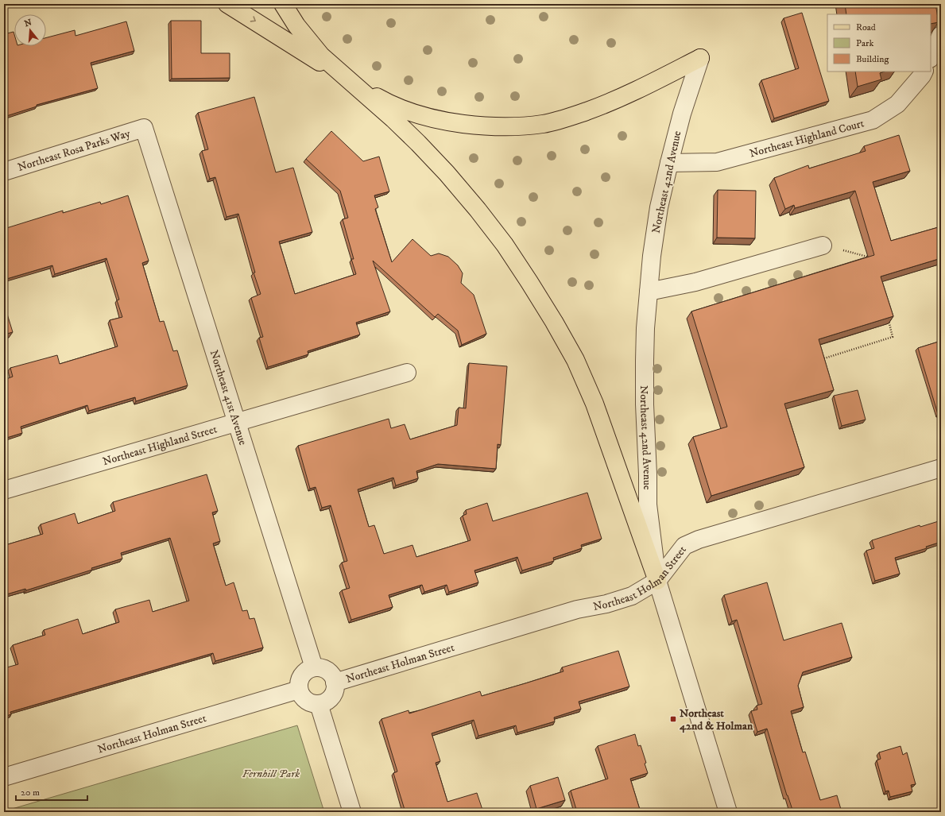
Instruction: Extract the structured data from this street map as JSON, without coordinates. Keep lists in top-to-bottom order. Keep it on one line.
{"streets":{"street":["Northeast Highland Court","Northeast Rosa Parks Way","Northeast 42nd Avenue","Northeast 41st Avenue","Northeast Highland Street","Northeast Holman Street"]},"crossings":[["Northeast Highland Court","Northeast 42nd Avenue"],["Northeast Rosa Parks Way","Northeast 41st Avenue"],["Northeast 42nd Avenue","Northeast Holman Street"],["Northeast 41st Avenue","Northeast Highland Street"],["Northeast 41st Avenue","Northeast Holman Street"]],"parks":["Fernhill Park"],"places":{"transit":["Northeast 42nd & Holman"]},"legend":["Road","Park","Building"],"scale_bar":"20 m","north":"top"}
